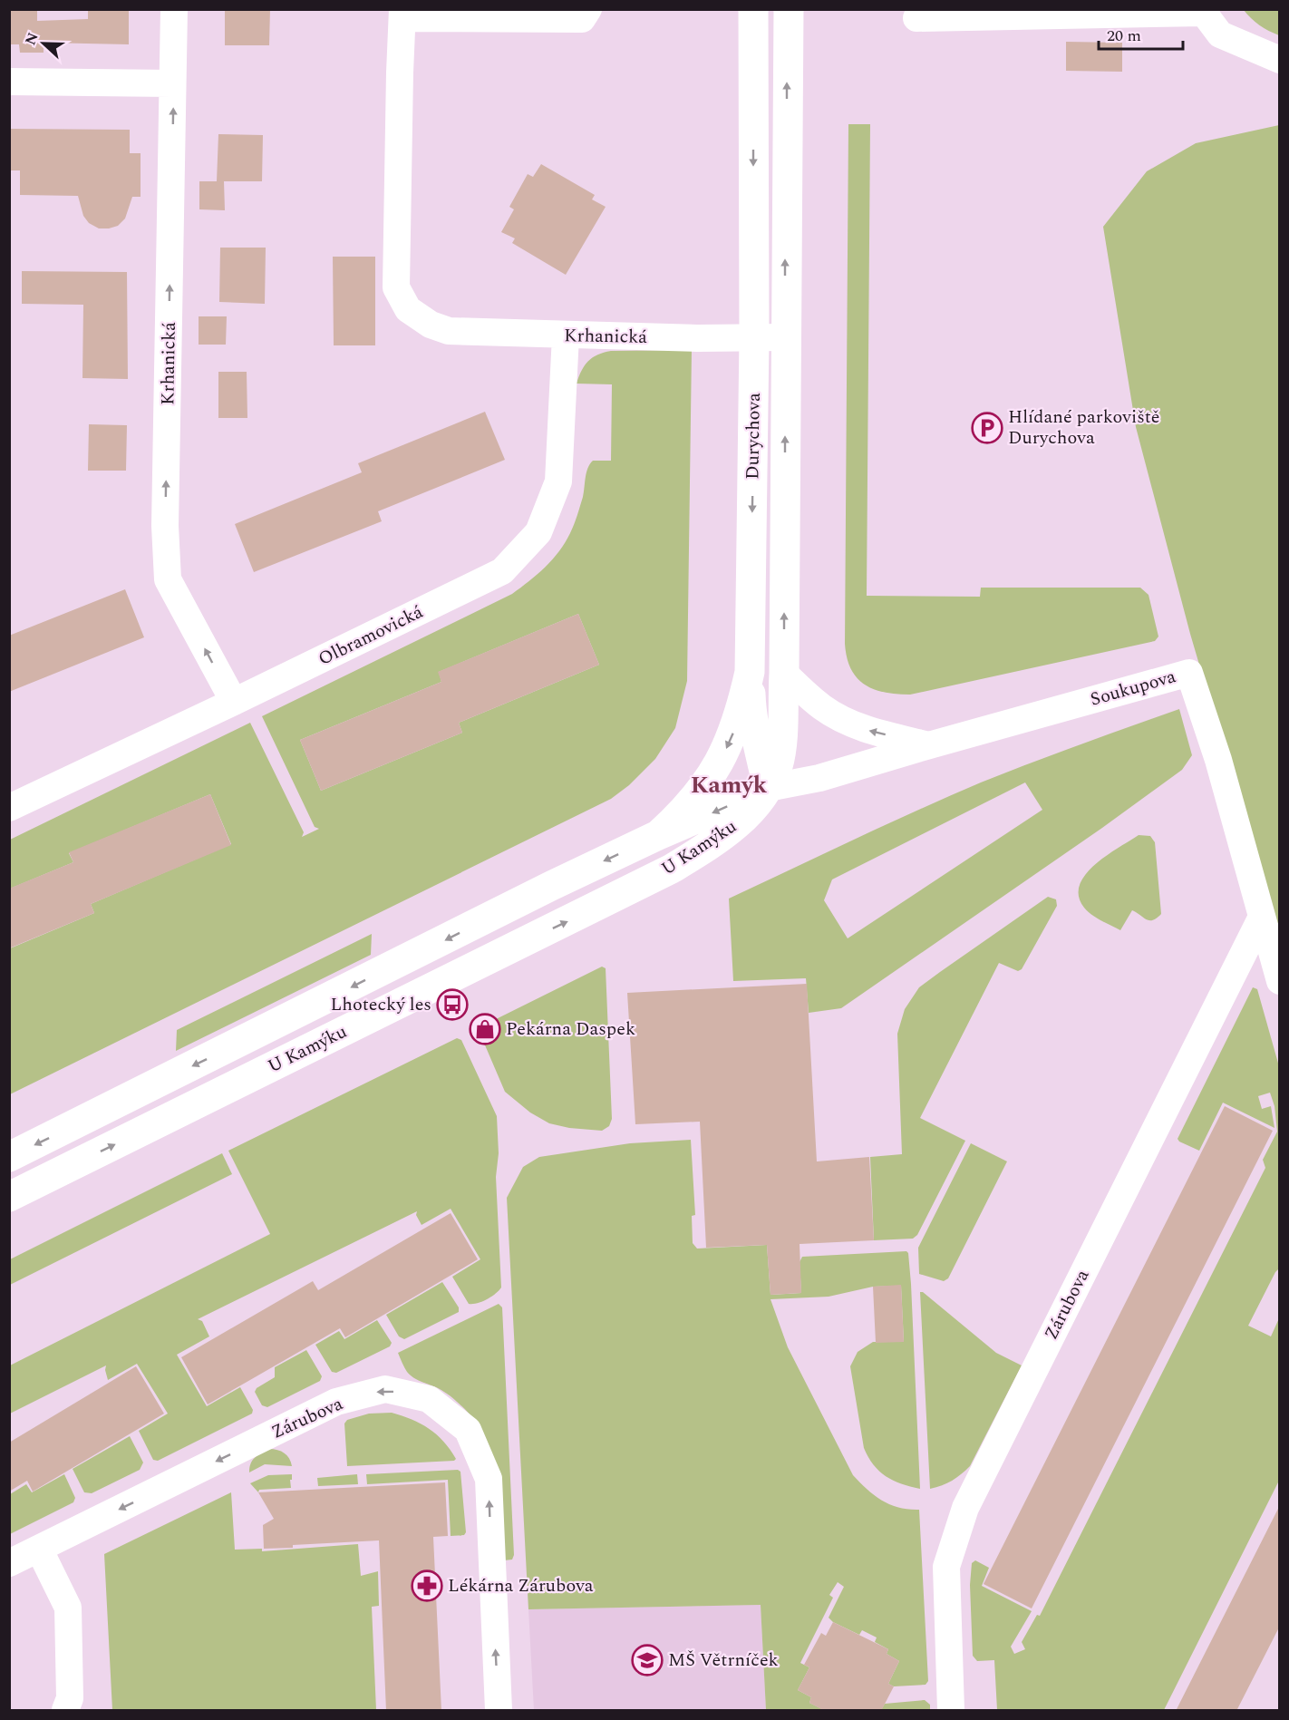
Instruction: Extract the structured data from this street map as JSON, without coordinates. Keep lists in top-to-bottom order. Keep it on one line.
{"streets":{"street":["Krhanická","Durychova","Olbramovická","Soukupova","U Kamýku","Zárubova"]},"crossings":[["Krhanická","Durychova"],["Krhanická","Olbramovická"],["Durychova","Soukupova"],["Durychova","U Kamýku"],["Soukupova","U Kamýku"],["Soukupova","Zárubova"]],"one_way":["Krhanická"],"districts":["Kamýk"],"places":{"parking":["Hlídané parkoviště Durychova"],"bus stop":["Lhotecký les"],"shop":["Pekárna Daspek"],"pharmacy":["Lékárna Zárubova"],"school or university":["MŠ Větrníček"]},"scale_bar":"20 m","north":"left"}
